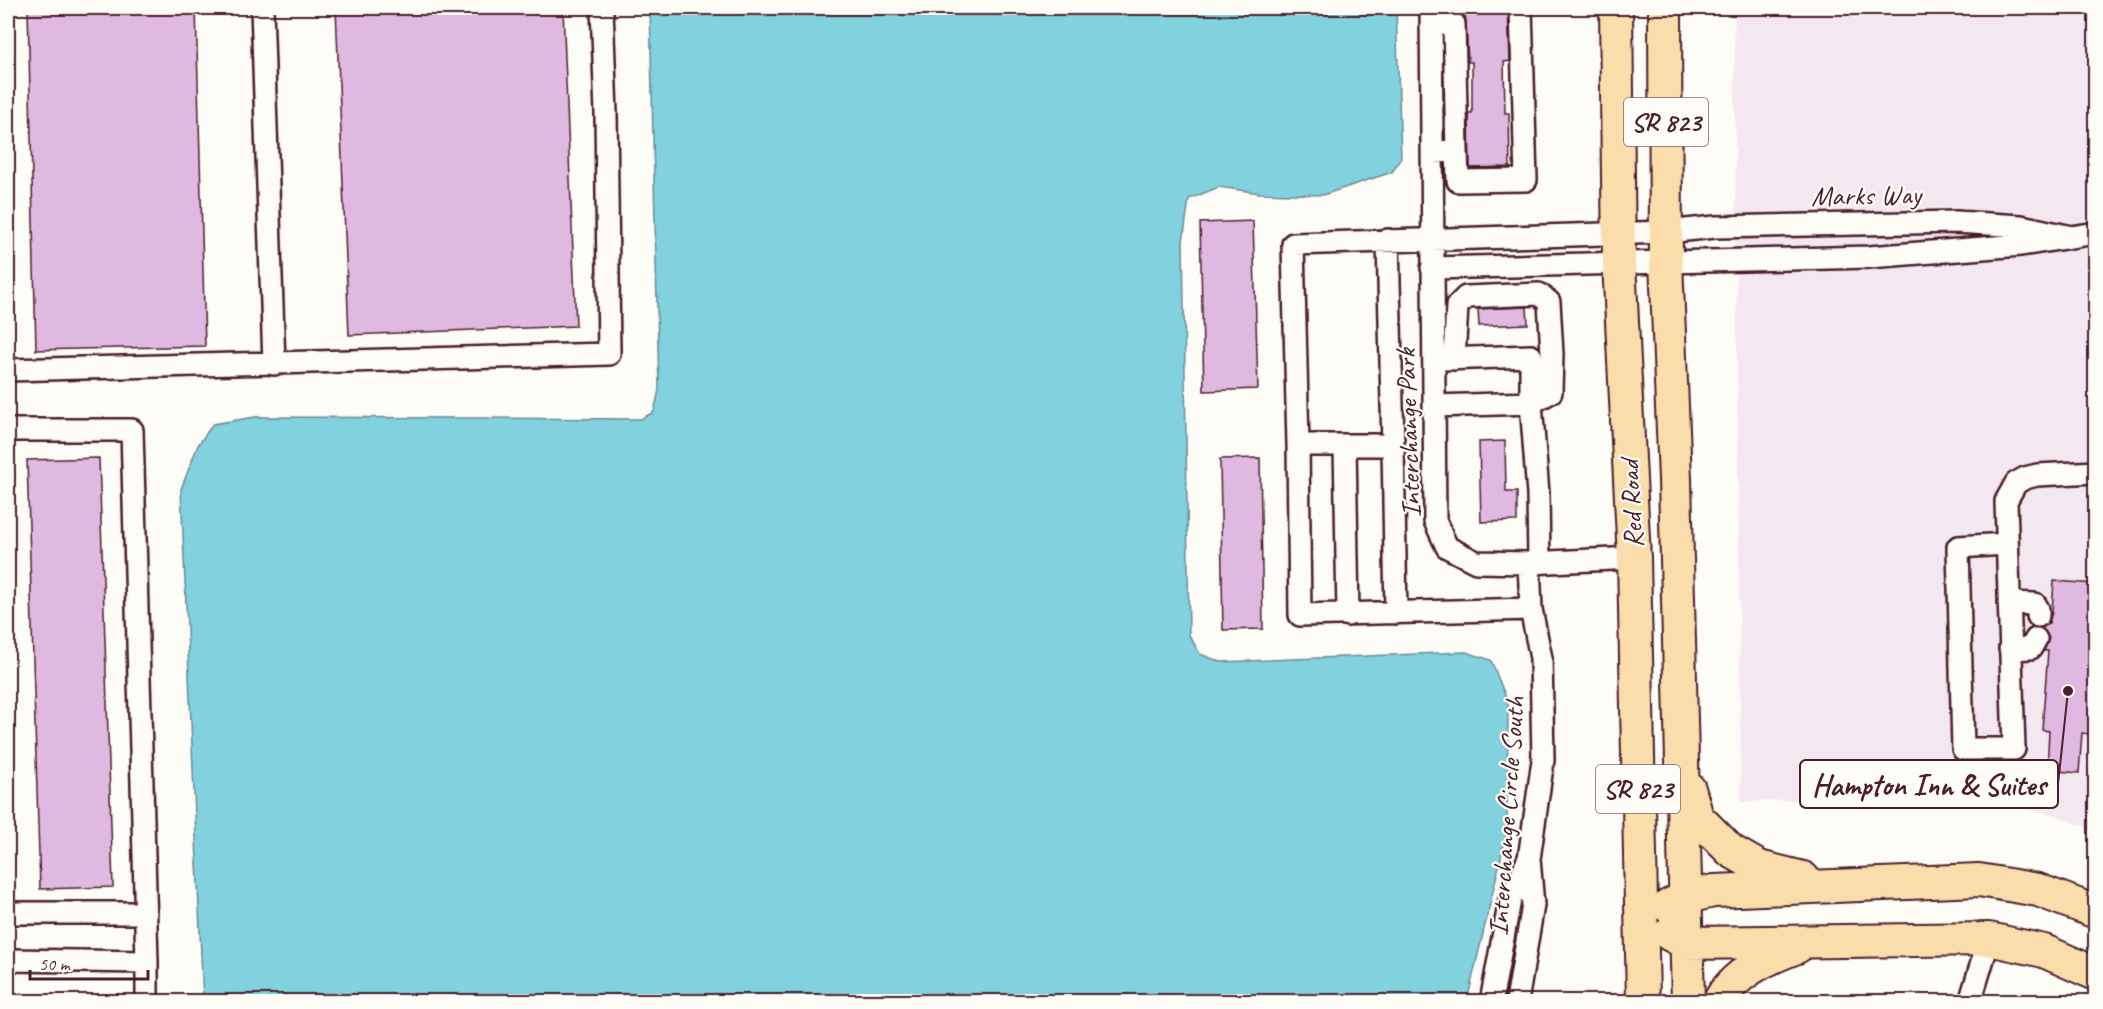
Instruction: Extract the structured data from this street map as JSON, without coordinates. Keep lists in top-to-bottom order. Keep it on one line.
{"streets":{"highway":["SR 823","Red Road"],"street":["Marks Way","Interchange Park","Interchange Circle South"]},"crossings":[["Marks Way","Red Road"],["Interchange Park","Red Road"],["Interchange Park","Interchange Circle South"]],"places":["Hampton Inn & Suites"],"scale_bar":"50 m"}
